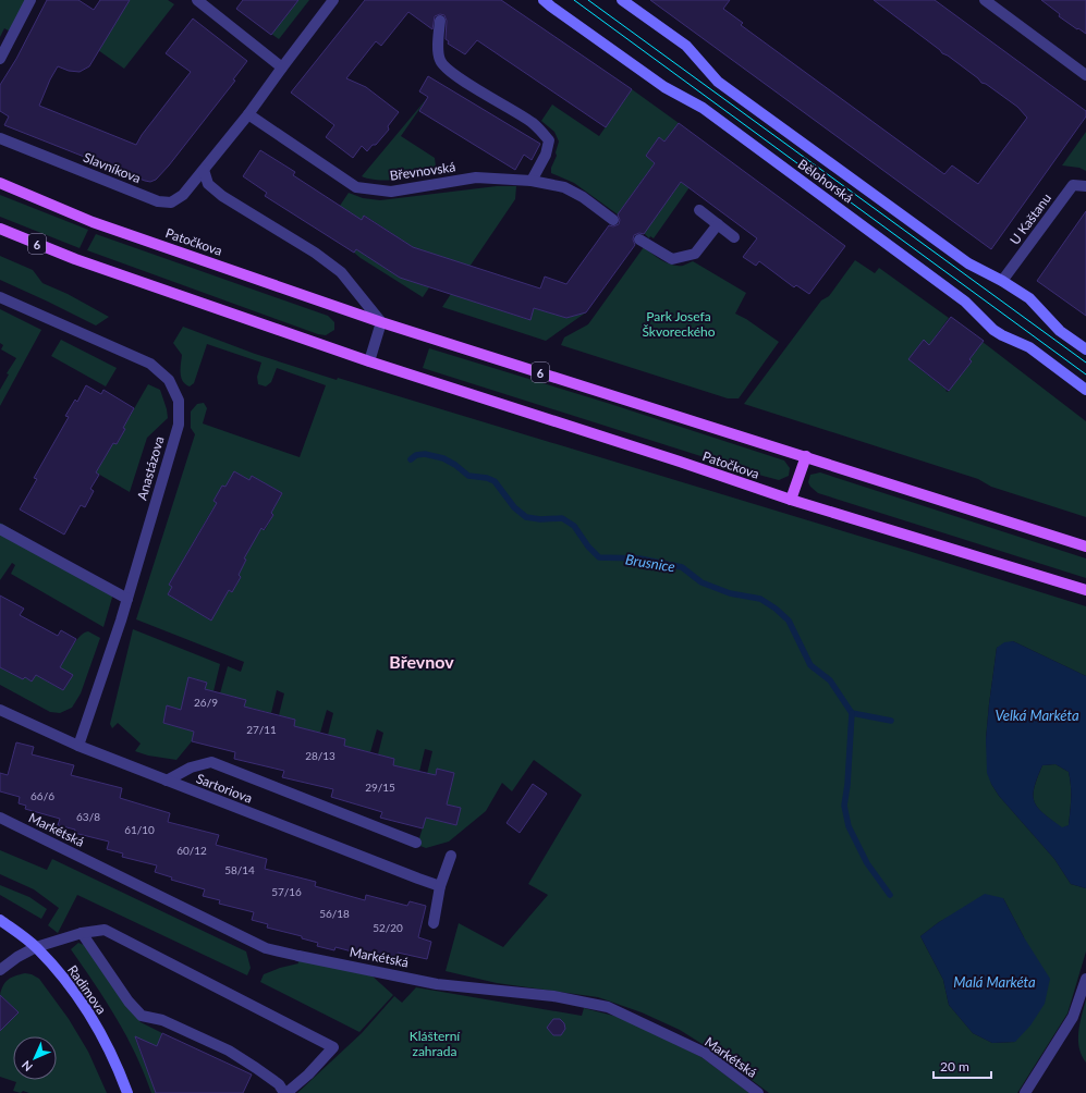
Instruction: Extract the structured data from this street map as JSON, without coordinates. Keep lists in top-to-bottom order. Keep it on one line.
{"streets":{"main road":["Patočkova","6"],"street":["Slavníkova","Břevnovská","Bělohorská","U Kaštanu","Anastázova","Sartoriova","Markétská","Radimova"]},"crossings":[["Bělohorská","U Kaštanu"],["Anastázova","Sartoriova"]],"districts":["Břevnov"],"water":["Brusnice","Velká Markéta","Malá Markéta"],"parks":["Park Josefa Škvoreckého","Klášterní zahrada"],"house_numbers":["26/9","27/11","28/13","29/15","66/6","63/8","61/10","60/12","58/14","57/16","56/18","52/20"],"scale_bar":"20 m","north":"bottom left"}
